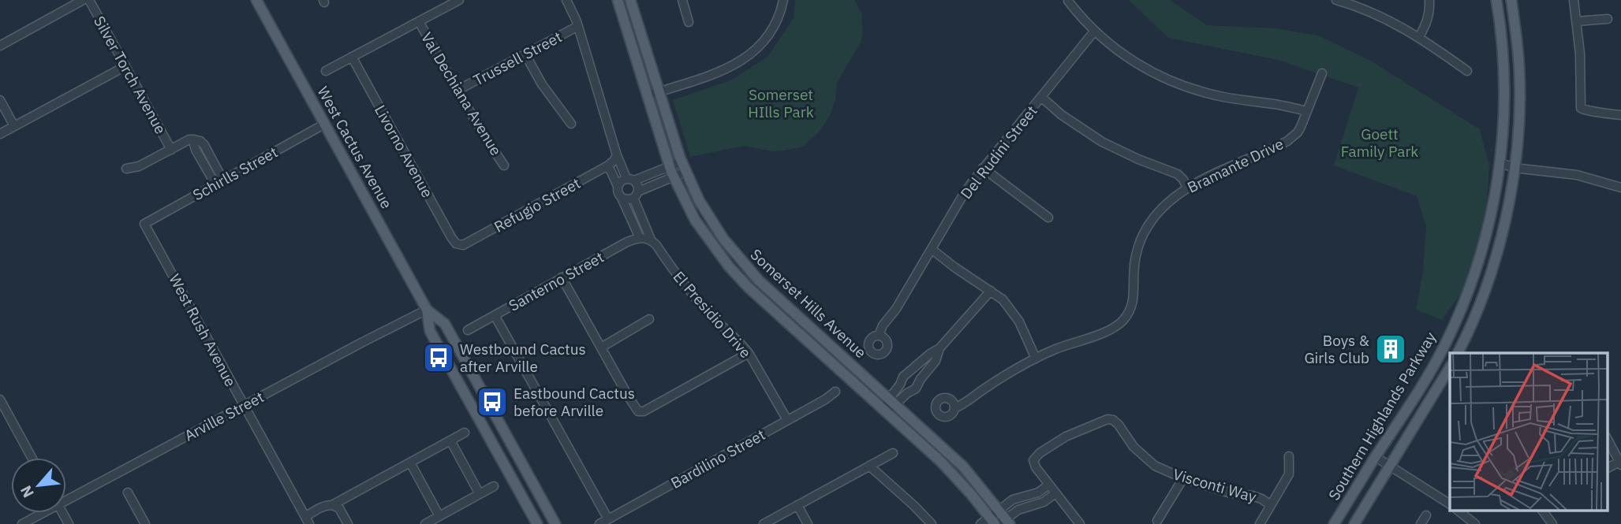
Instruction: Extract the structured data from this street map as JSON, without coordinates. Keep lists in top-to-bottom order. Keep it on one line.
{"streets":{"main road":["West Cactus Avenue","Somerset Hills Avenue","Southern Highlands Parkway"],"street":["Trussell Street","Silver Torch Avenue","Val Dechiana Avenue","Livorno Avenue","Del Rudini Street","Bramante Drive","Schirlls Street","Refugio Street","Santerno Street","El Presidio Drive","West Rush Avenue","Arville Street","Bardilino Street","Visconti Way"]},"crossings":[["Trussell Street","Val Dechiana Avenue"],["West Cactus Avenue","Schirlls Street"],["West Cactus Avenue","Arville Street"],["Livorno Avenue","Refugio Street"],["Schirlls Street","West Rush Avenue"],["Santerno Street","El Presidio Drive"],["El Presidio Drive","Bardilino Street"],["West Rush Avenue","Arville Street"]],"parks":["Somerset HIlls Park","Goett Family Park"],"places":{"building":["Boys & Girls Club"],"bus stop":["Westbound Cactus after Arville","Eastbound Cactus before Arville"]},"north":"bottom left"}
